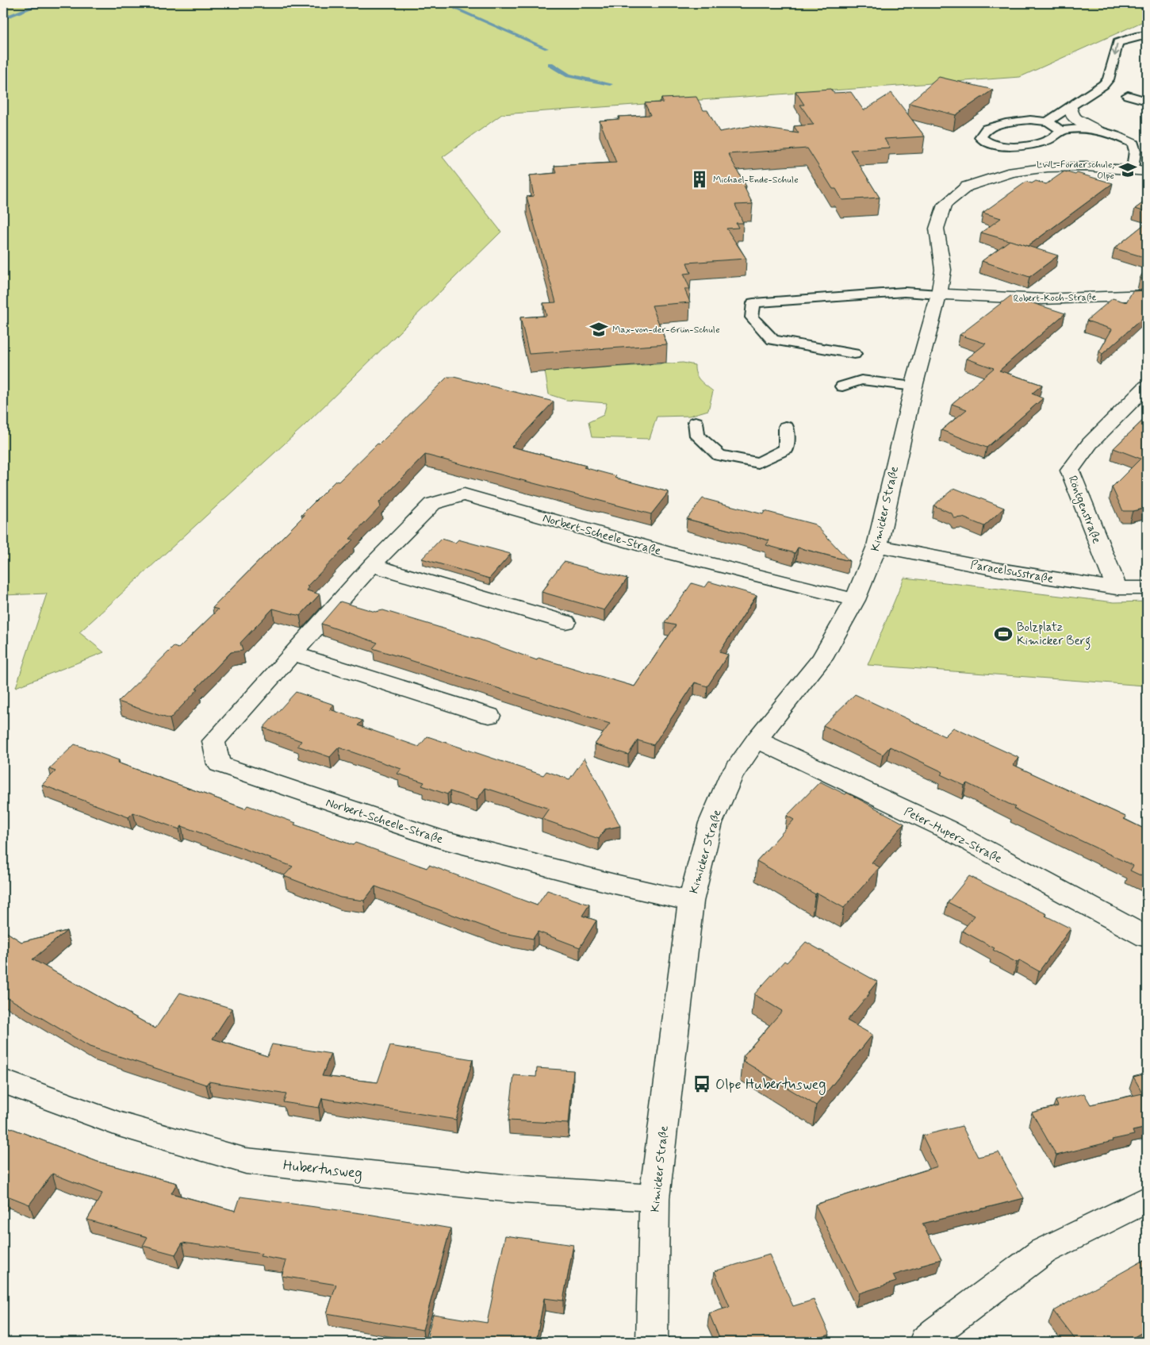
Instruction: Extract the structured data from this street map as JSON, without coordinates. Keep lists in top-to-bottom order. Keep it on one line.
{"streets":{"street":["Robert-Koch-Straße","Kimicker Straße","Röntgenstraße","Norbert-Scheele-Straße","Paracelsusstraße","Peter-Huperz-Straße","Hubertusweg"]},"crossings":[["Robert-Koch-Straße","Kimicker Straße"],["Kimicker Straße","Norbert-Scheele-Straße"],["Kimicker Straße","Paracelsusstraße"],["Kimicker Straße","Peter-Huperz-Straße"],["Kimicker Straße","Hubertusweg"],["Röntgenstraße","Paracelsusstraße"]],"places":{"school or university":["LWL-Förderschule, Olpe","Max-von-der-Grün-Schule"],"building":["Michael-Ende-Schule"],"sports":["Bolzplatz Kimicker Berg"],"bus stop":["Olpe Hubertusweg"]}}
